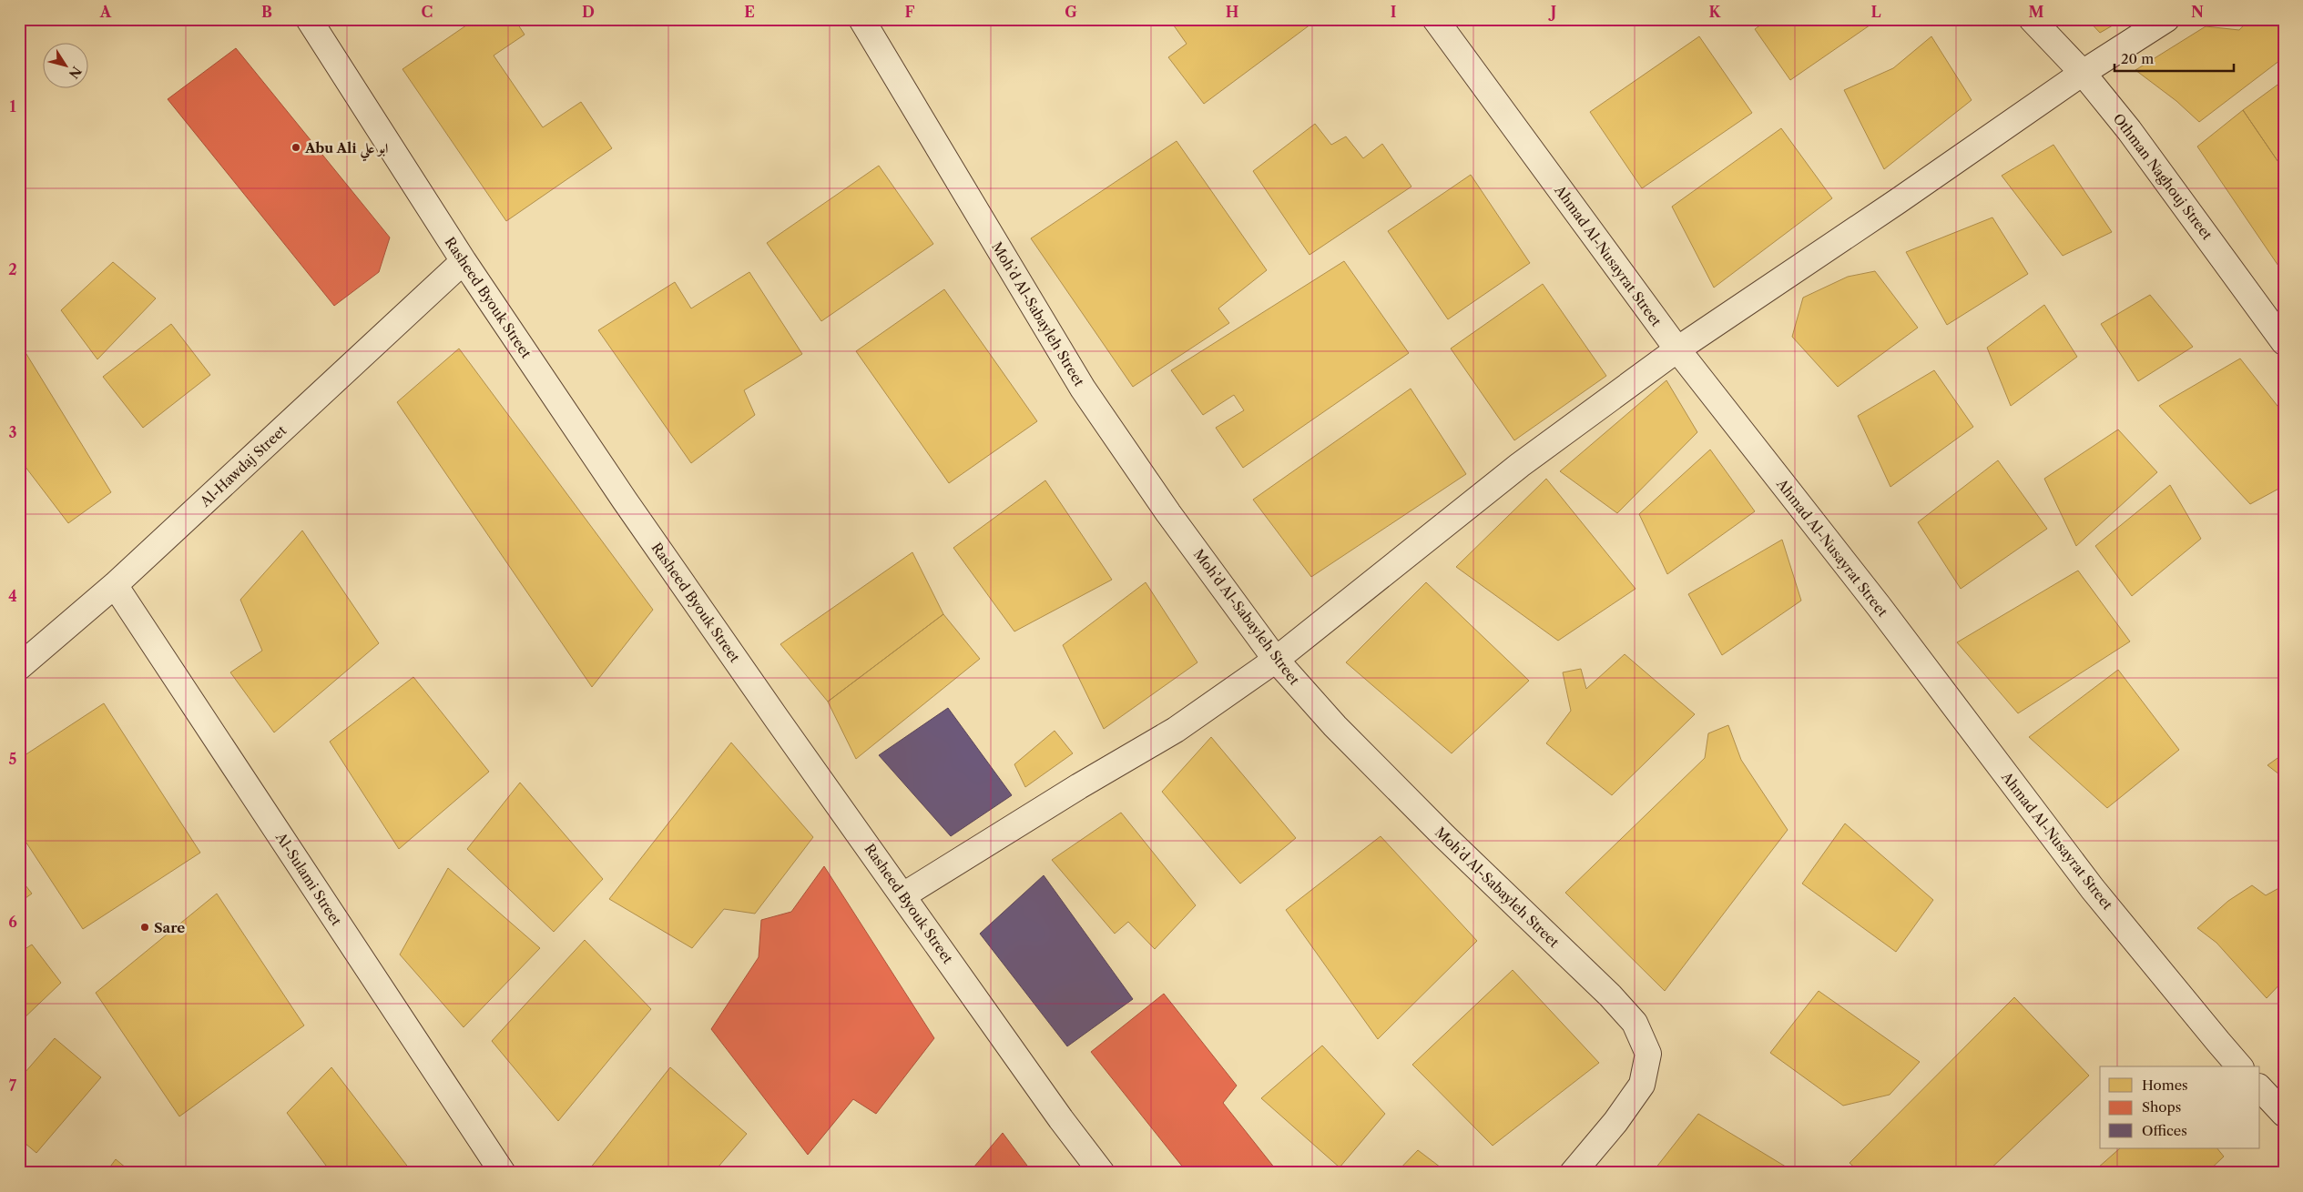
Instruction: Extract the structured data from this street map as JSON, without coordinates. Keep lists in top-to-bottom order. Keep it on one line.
{"streets":{"street":["Othman Naghouj Street","Ahmad Al-Nusayrat Street","Rasheed Byouk Street","Moh’d Al-Sabayleh Street","Al-Hawdaj Street","Al-Sulami Street"]},"crossings":[["Rasheed Byouk Street","Al-Hawdaj Street"],["Al-Hawdaj Street","Al-Sulami Street"]],"places":["Abu Ali ابو علي","Sare"],"legend":["Homes","Shops","Offices"],"scale_bar":"20 m","north":"bottom right","grid":{"columns":["A","B","C","D","E","F","G","H","I","J","K","L","M","N"],"rows":["1","2","3","4","5","6","7"]}}
